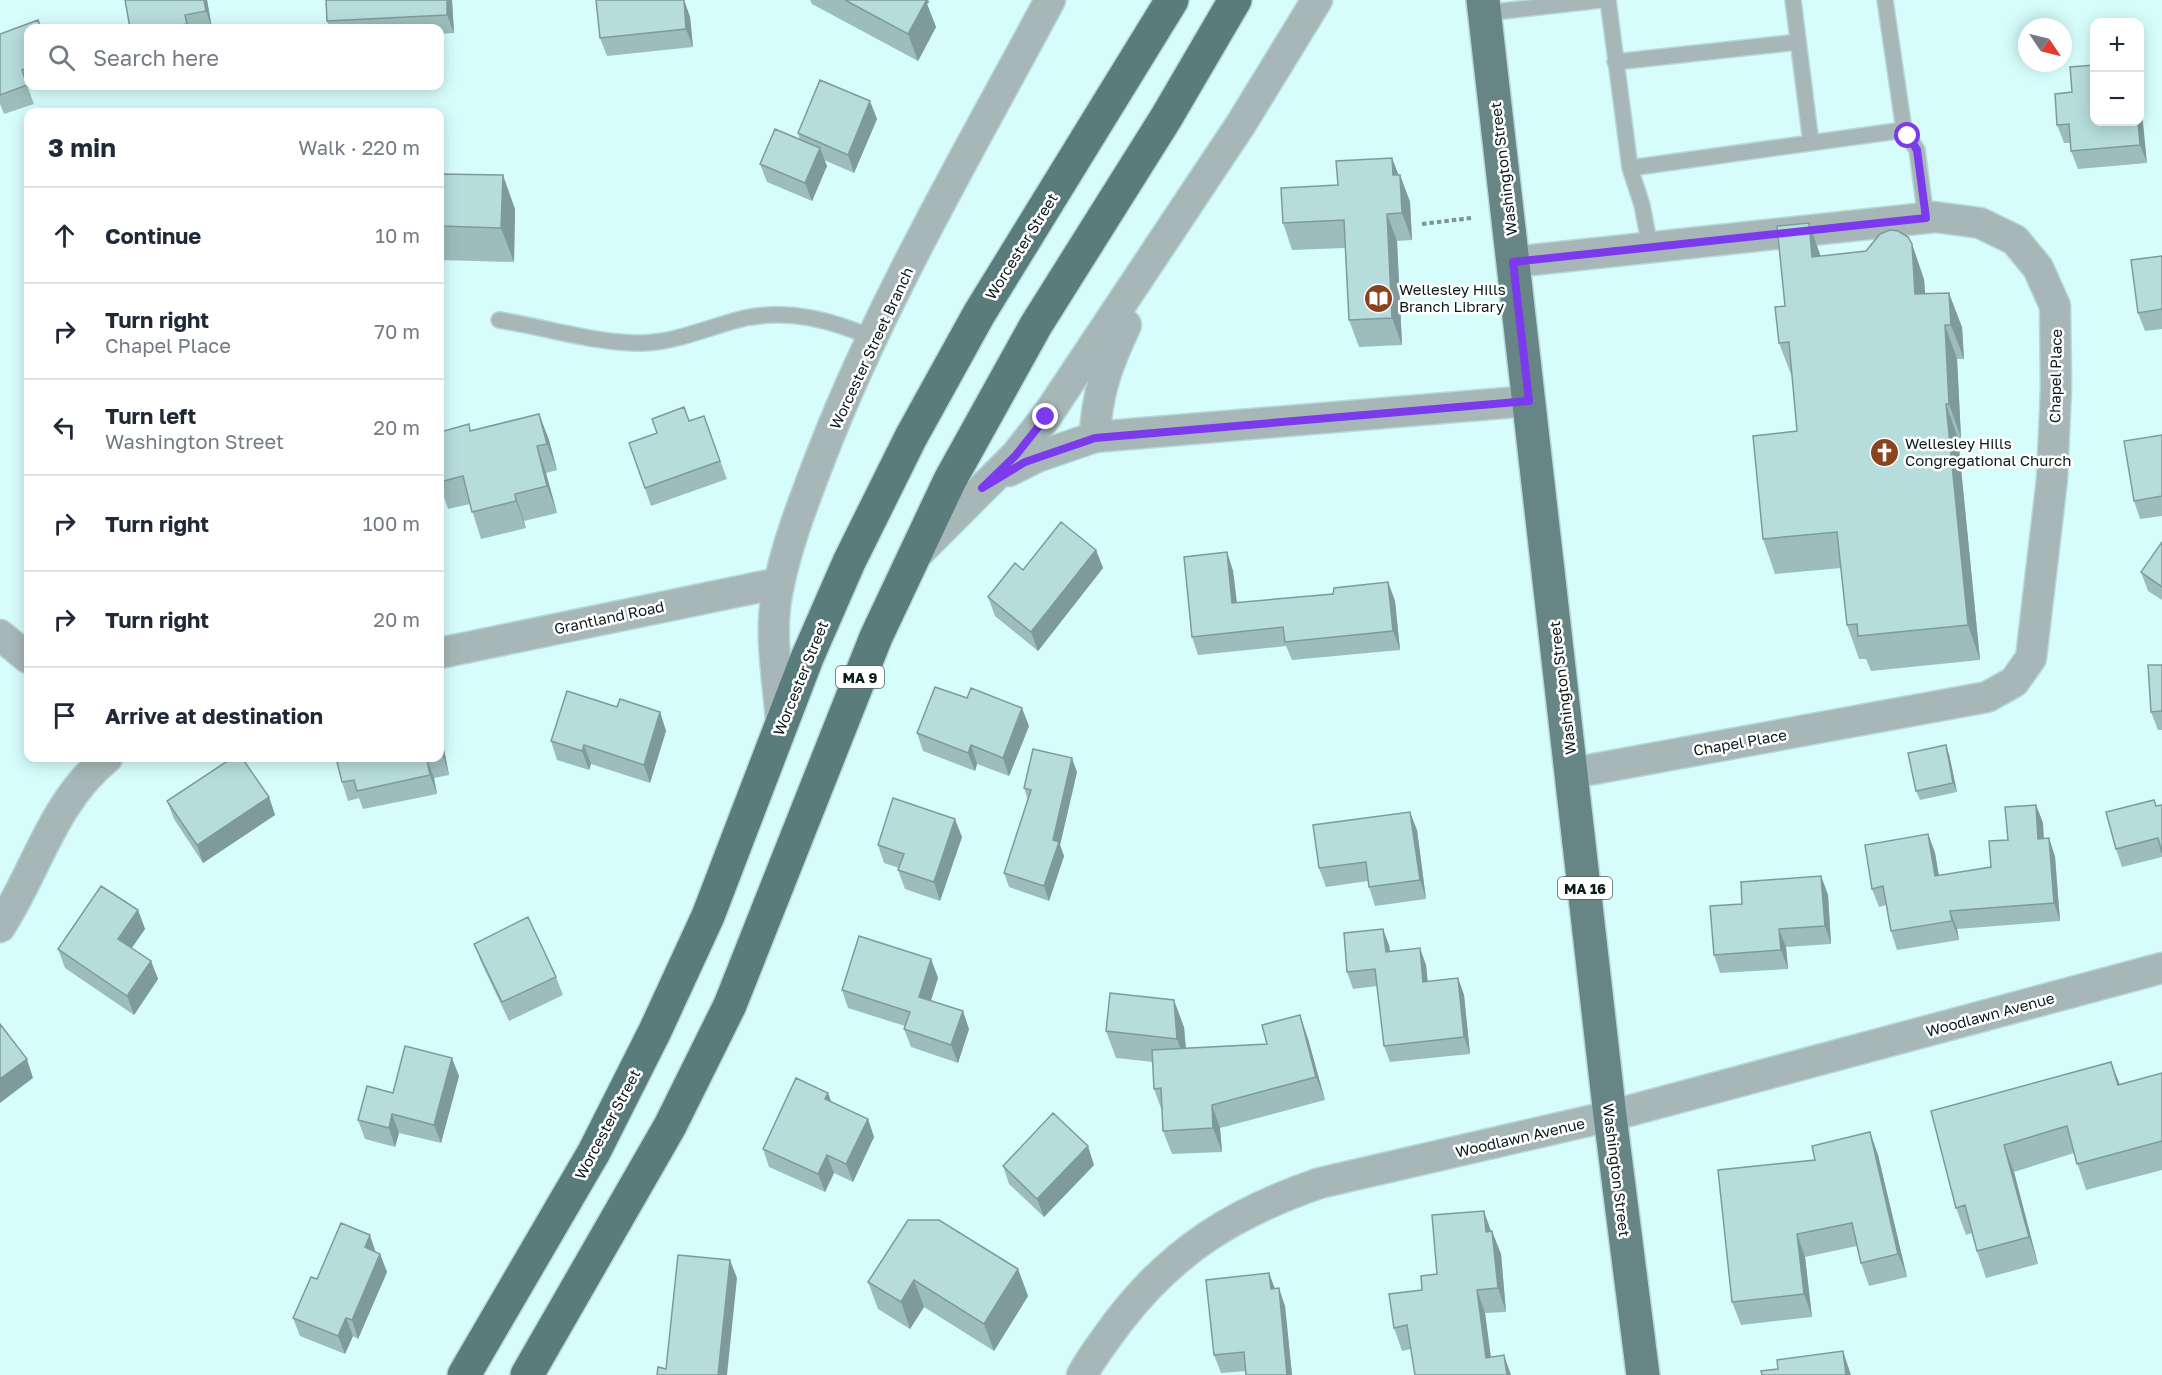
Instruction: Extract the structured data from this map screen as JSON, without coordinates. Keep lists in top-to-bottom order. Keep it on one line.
{"streets":{"highway":["Worcester Street","MA 9"],"main road":["Washington Street","MA 16"],"street":["Worcester Street Branch","Chapel Place","Grantland Road","Woodlawn Avenue"]},"crossings":[["Washington Street","Chapel Place"],["Washington Street","Woodlawn Avenue"],["Worcester Street","Worcester Street Branch"],["Worcester Street Branch","Grantland Road"]],"places":{"library":["Wellesley Hills Branch Library"],"church":["Wellesley Hills Congregational Church"]},"north":"bottom right","page":{"map_buttons":["+","−"],"search":"Search here","heading":["3 min","Walk · 220 m"],"list":[["Continue","10 m"],["Turn right","Chapel Place","70 m"],["Turn left","Washington Street","20 m"],["Turn right","100 m"],["Turn right","20 m"],"Arrive at destination"]}}
